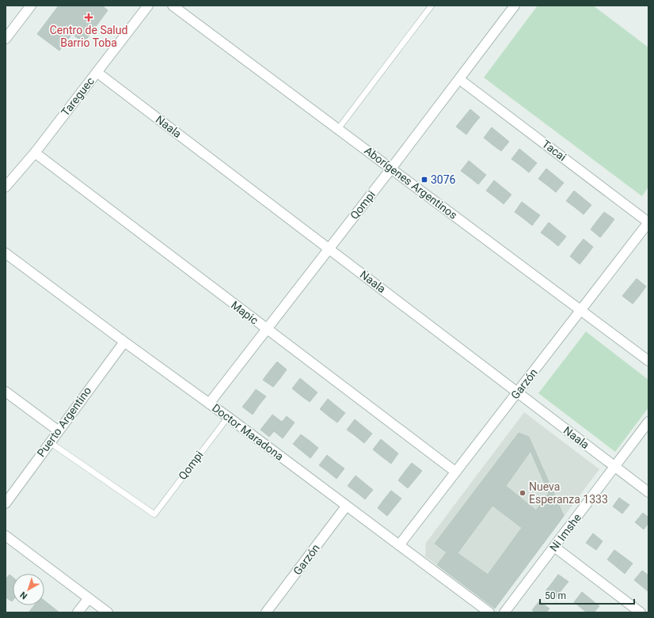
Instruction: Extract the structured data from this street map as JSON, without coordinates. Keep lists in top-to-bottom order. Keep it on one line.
{"streets":{"street":["Tareguec","Naala","Tacai","Aborígenes Argentinos","Qompi","Mapic","Garzón","Puerto Argentino","Doctor Maradona","Ni Imshe"]},"crossings":[["Tareguec","Naala"],["Tareguec","Mapic"],["Naala","Qompi"],["Naala","Garzón"],["Naala","Ni Imshe"],["Tacai","Qompi"],["Tacai","Garzón"],["Aborígenes Argentinos","Qompi"],["Aborígenes Argentinos","Garzón"],["Qompi","Mapic"],["Qompi","Puerto Argentino"],["Qompi","Doctor Maradona"],["Mapic","Garzón"],["Garzón","Doctor Maradona"],["Puerto Argentino","Doctor Maradona"]],"places":{"health":["Centro de Salud Barrio Toba"],"transit":["3076"],"other":["Nueva Esperanza 1333"]},"scale_bar":"50 m","north":"bottom left"}
